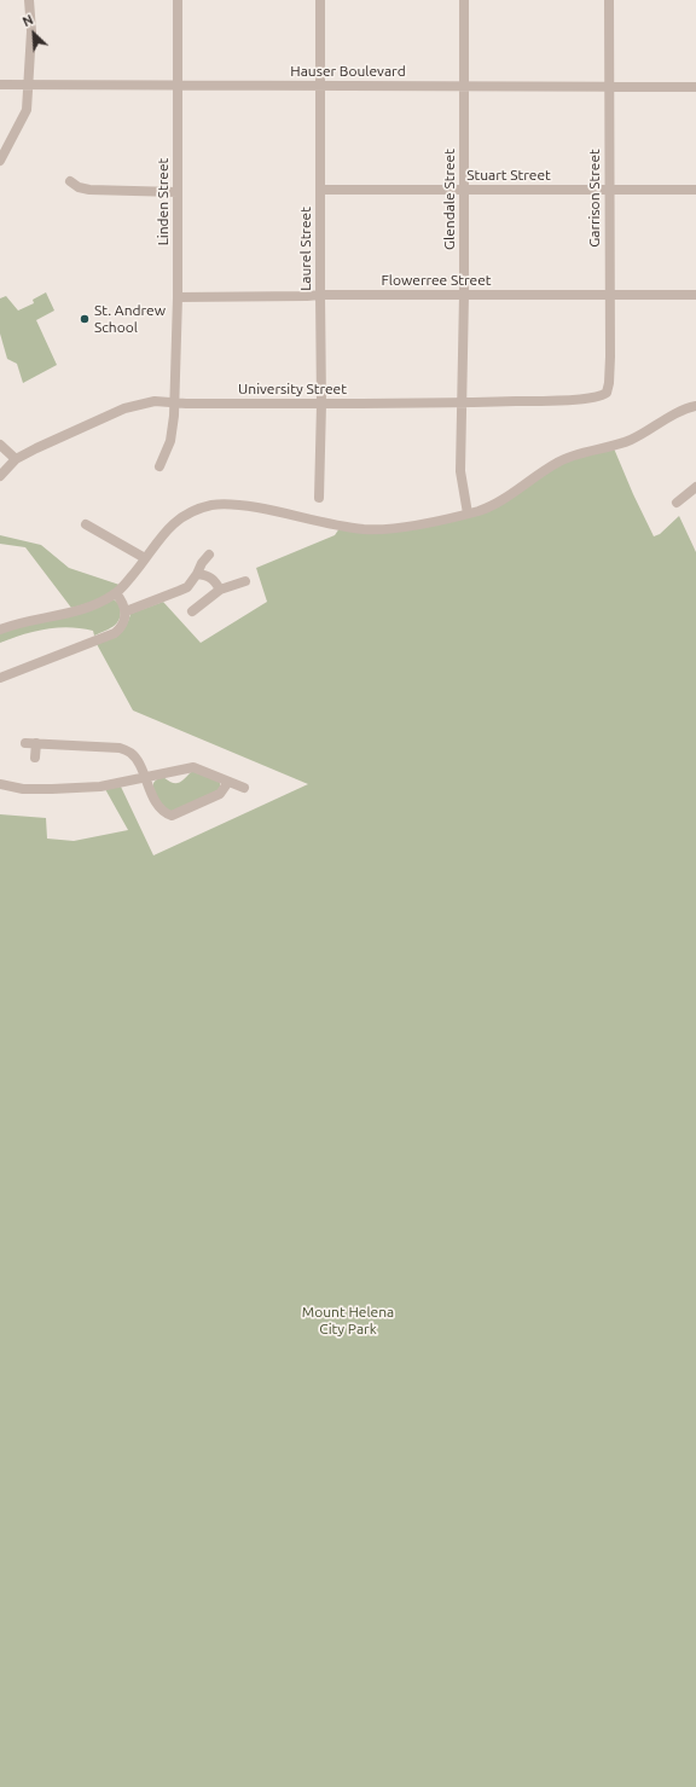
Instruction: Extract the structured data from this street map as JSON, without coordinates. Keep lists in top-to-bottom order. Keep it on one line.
{"streets":{"street":["Hauser Boulevard","Stuart Street","Garrison Street","Glendale Street","Linden Street","Laurel Street","Flowerree Street","University Street"]},"crossings":[["Hauser Boulevard","Garrison Street"],["Hauser Boulevard","Glendale Street"],["Hauser Boulevard","Linden Street"],["Hauser Boulevard","Laurel Street"],["Stuart Street","Garrison Street"],["Stuart Street","Glendale Street"],["Stuart Street","Laurel Street"],["Garrison Street","Flowerree Street"],["Garrison Street","University Street"],["Glendale Street","Flowerree Street"],["Glendale Street","University Street"],["Linden Street","Flowerree Street"],["Linden Street","University Street"],["Laurel Street","Flowerree Street"],["Laurel Street","University Street"]],"parks":["Mount Helena City Park"],"places":["St. Andrew School"],"north":"top left"}
